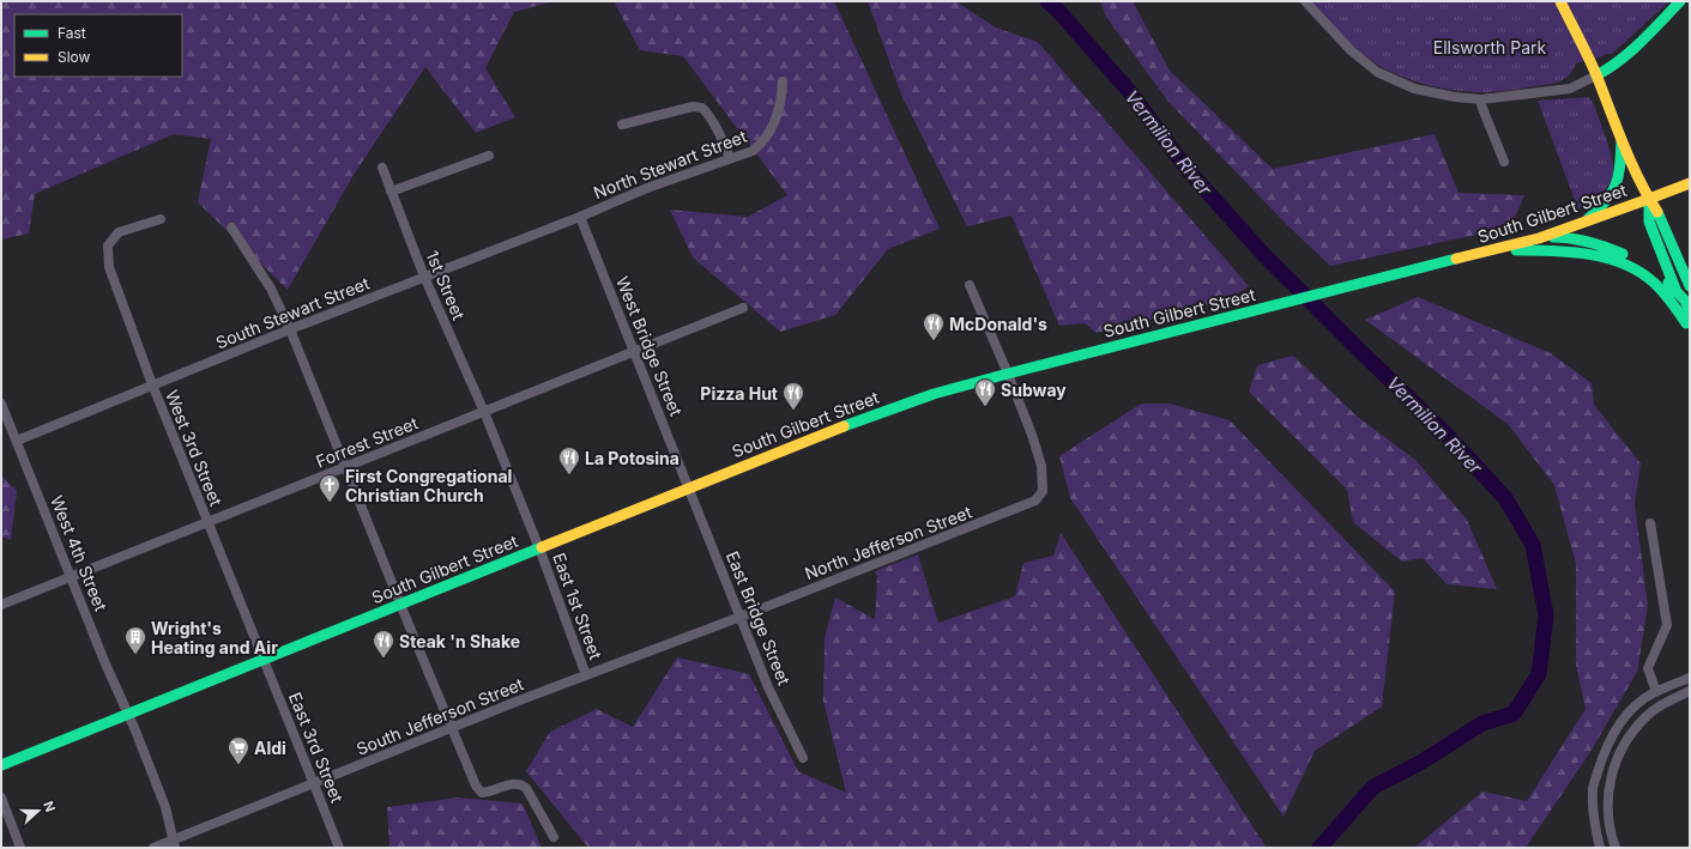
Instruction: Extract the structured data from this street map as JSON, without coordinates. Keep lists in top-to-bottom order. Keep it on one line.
{"streets":{"main road":["South Gilbert Street"],"street":["North Stewart Street","1st Street","South Stewart Street","West Bridge Street","Forrest Street","West 3rd Street","North Jefferson Street","West 4th Street","East 1st Street","East Bridge Street","South Jefferson Street","East 3rd Street"]},"crossings":[["North Stewart Street","South Stewart Street"],["North Stewart Street","West Bridge Street"],["South Gilbert Street","1st Street"],["South Gilbert Street","West Bridge Street"],["South Gilbert Street","West 3rd Street"],["South Gilbert Street","North Jefferson Street"],["South Gilbert Street","West 4th Street"],["South Gilbert Street","East 1st Street"],["South Gilbert Street","East Bridge Street"],["South Gilbert Street","East 3rd Street"],["1st Street","South Stewart Street"],["1st Street","Forrest Street"],["1st Street","East 1st Street"],["South Stewart Street","West Bridge Street"],["South Stewart Street","West 3rd Street"],["South Stewart Street","West 4th Street"],["West Bridge Street","Forrest Street"],["West Bridge Street","East Bridge Street"],["Forrest Street","West 3rd Street"],["Forrest Street","West 4th Street"],["West 3rd Street","East 3rd Street"],["North Jefferson Street","East Bridge Street"],["North Jefferson Street","South Jefferson Street"],["West 4th Street","South Jefferson Street"],["East 1st Street","South Jefferson Street"],["East Bridge Street","South Jefferson Street"],["South Jefferson Street","East 3rd Street"]],"water":["Vermilion River"],"parks":["Ellsworth Park"],"places":{"restaurant":["McDonald's","Subway","Pizza Hut","La Potosina","Steak 'n Shake"],"church":["First Congregational Christian Church"],"building":["Wright's Heating and Air"],"supermarket":["Aldi"]},"legend":["Fast","Slow"],"north":"right"}
